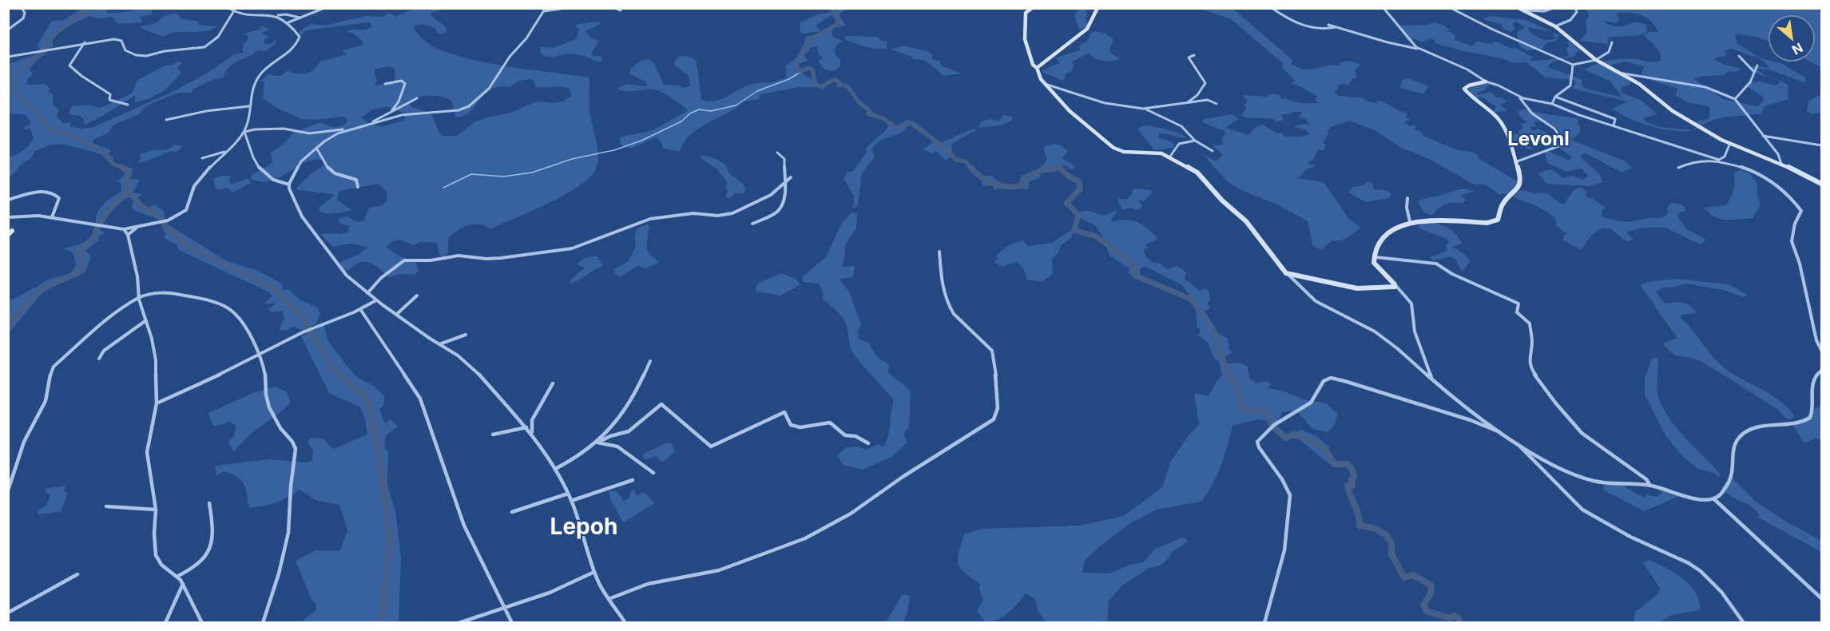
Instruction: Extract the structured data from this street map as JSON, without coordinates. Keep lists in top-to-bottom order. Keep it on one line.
{"districts":["Levonl","Lepoh"],"north":"bottom right"}
